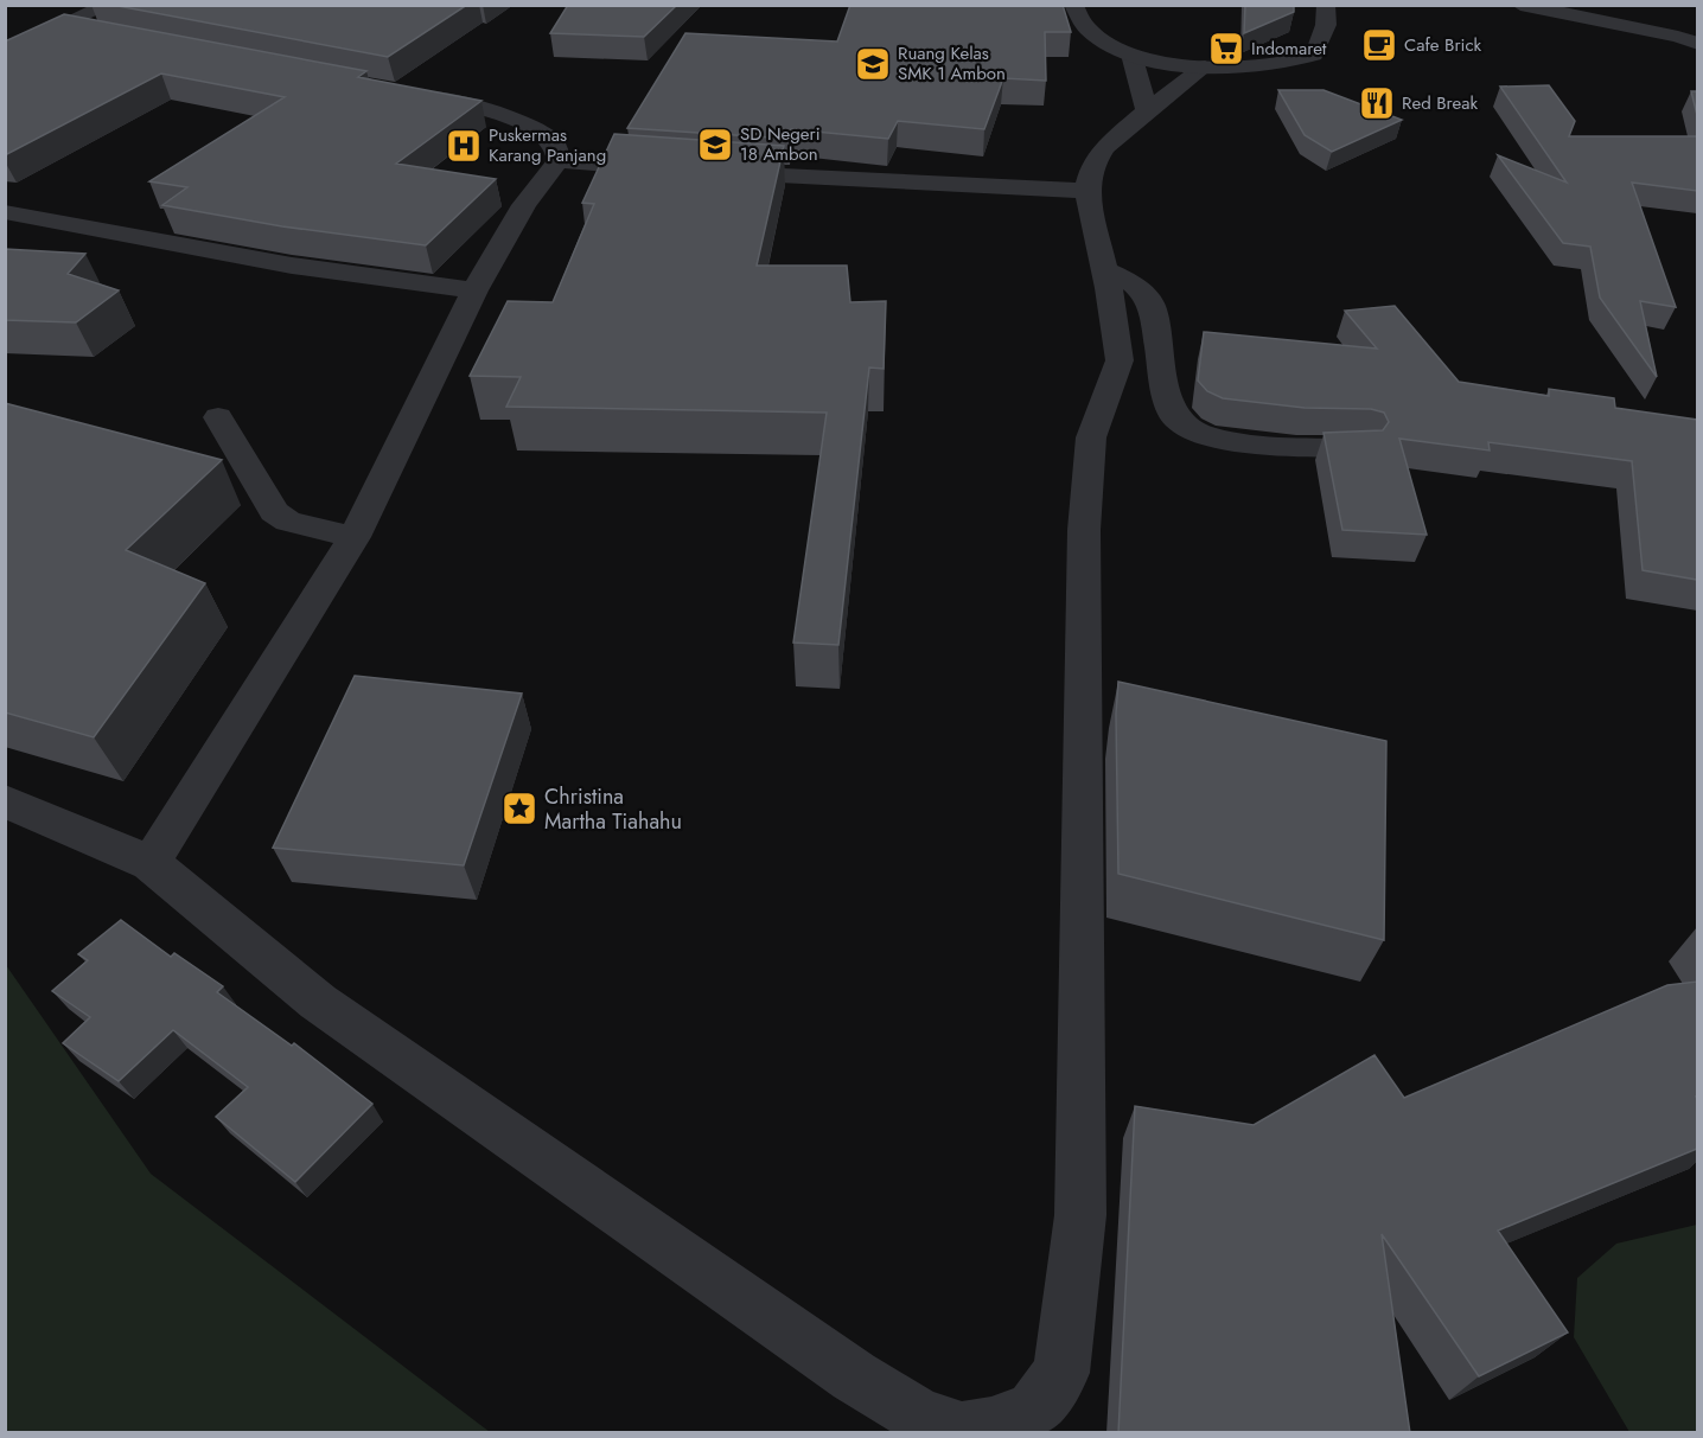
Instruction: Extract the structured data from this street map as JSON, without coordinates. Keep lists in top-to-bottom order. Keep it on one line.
{"places":{"cafe":["Cafe Brick"],"supermarket":["Indomaret"],"school or university":["Ruang Kelas SMK 1 Ambon","SD Negeri 18 Ambon"],"restaurant":["Red Break"],"hospital":["Puskermas Karang Panjang"],"place":["Christina Martha Tiahahu"]}}
